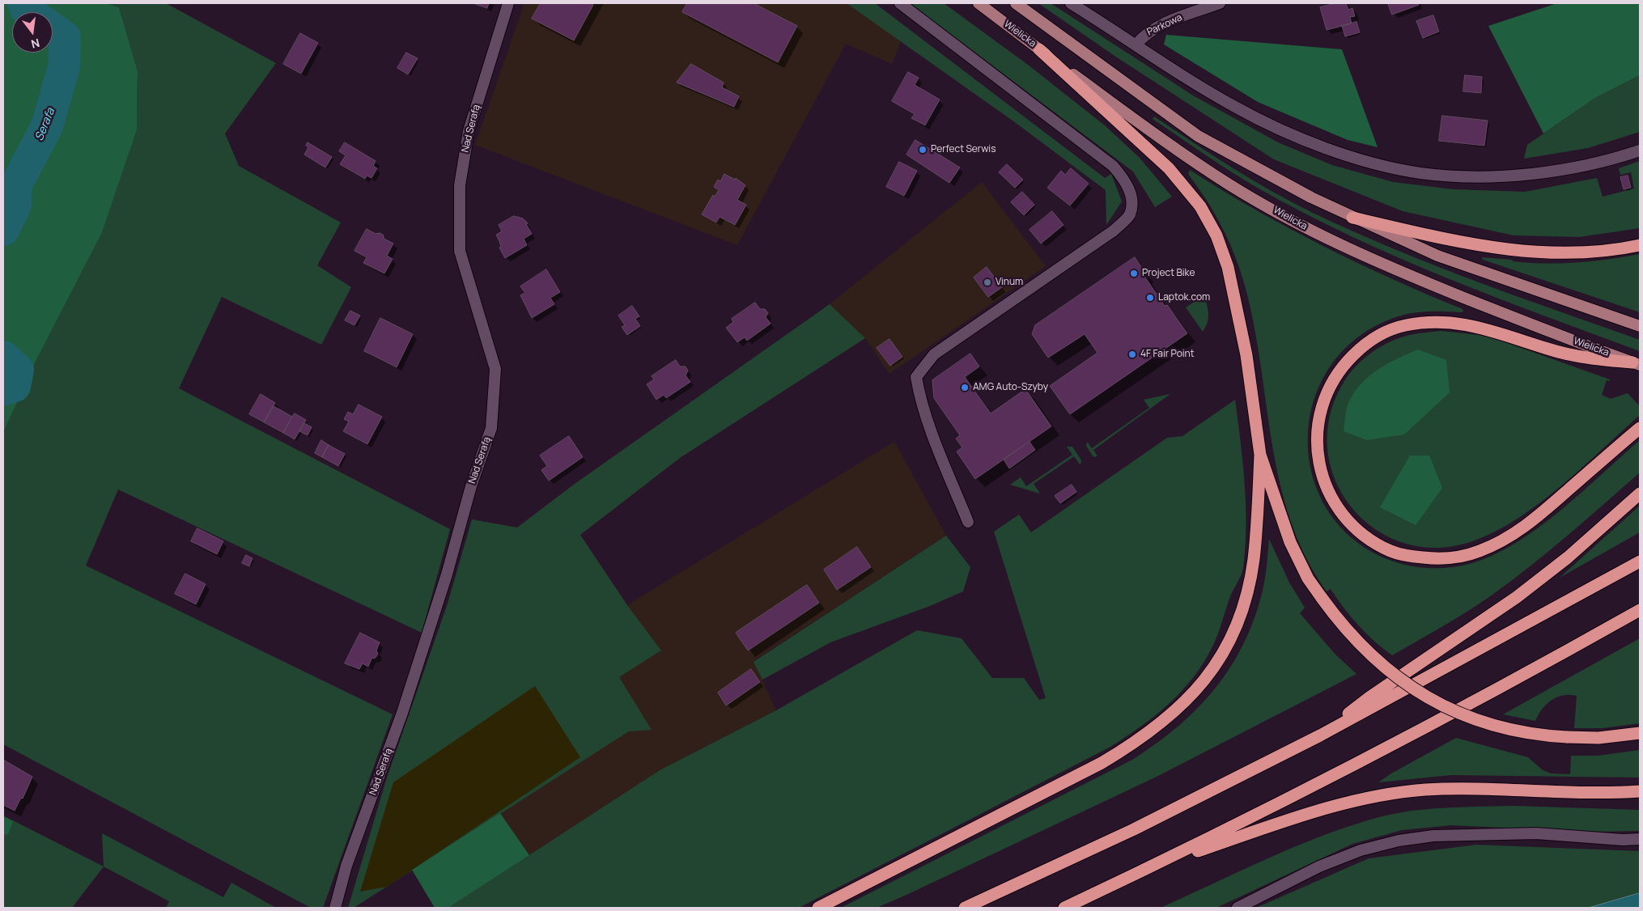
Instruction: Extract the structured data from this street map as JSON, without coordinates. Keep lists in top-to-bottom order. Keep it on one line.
{"streets":{"main road":["Wielicka"],"street":["Parkowa","Nad Serafą"]},"water":["Serafa"],"places":["Perfect Serwis","Project Bike","Vinum","Laptok.com","4F Fair Point","AMG Auto-Szyby"],"north":"bottom"}
